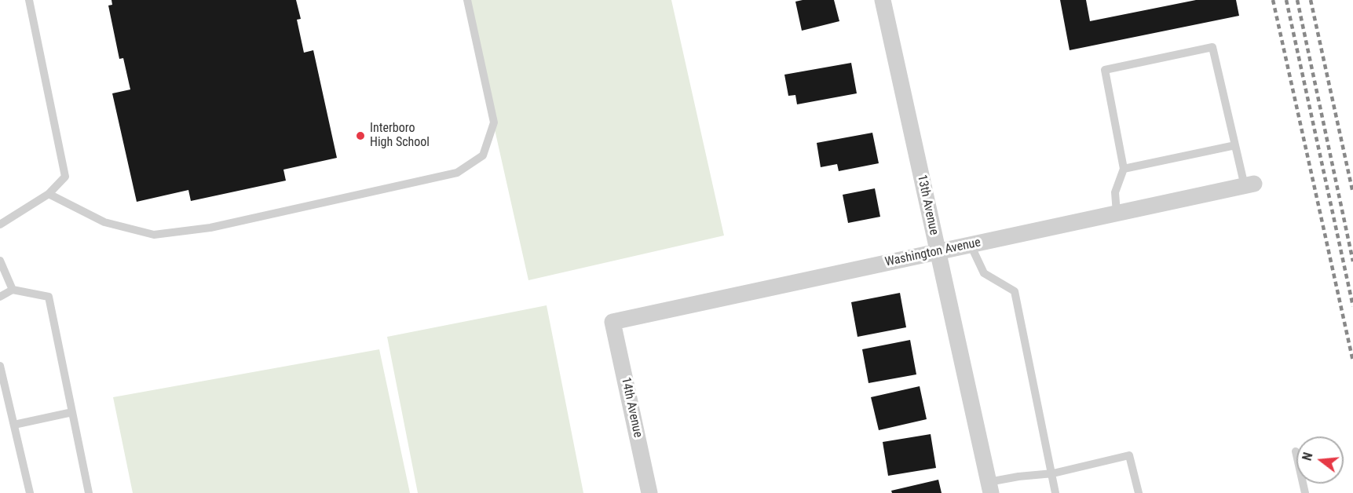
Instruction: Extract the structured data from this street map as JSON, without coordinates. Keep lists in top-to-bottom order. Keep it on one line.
{"streets":{"street":["13th Avenue","Washington Avenue","14th Avenue"]},"crossings":[["13th Avenue","Washington Avenue"],["Washington Avenue","14th Avenue"]],"places":["Interboro High School"],"north":"left"}
